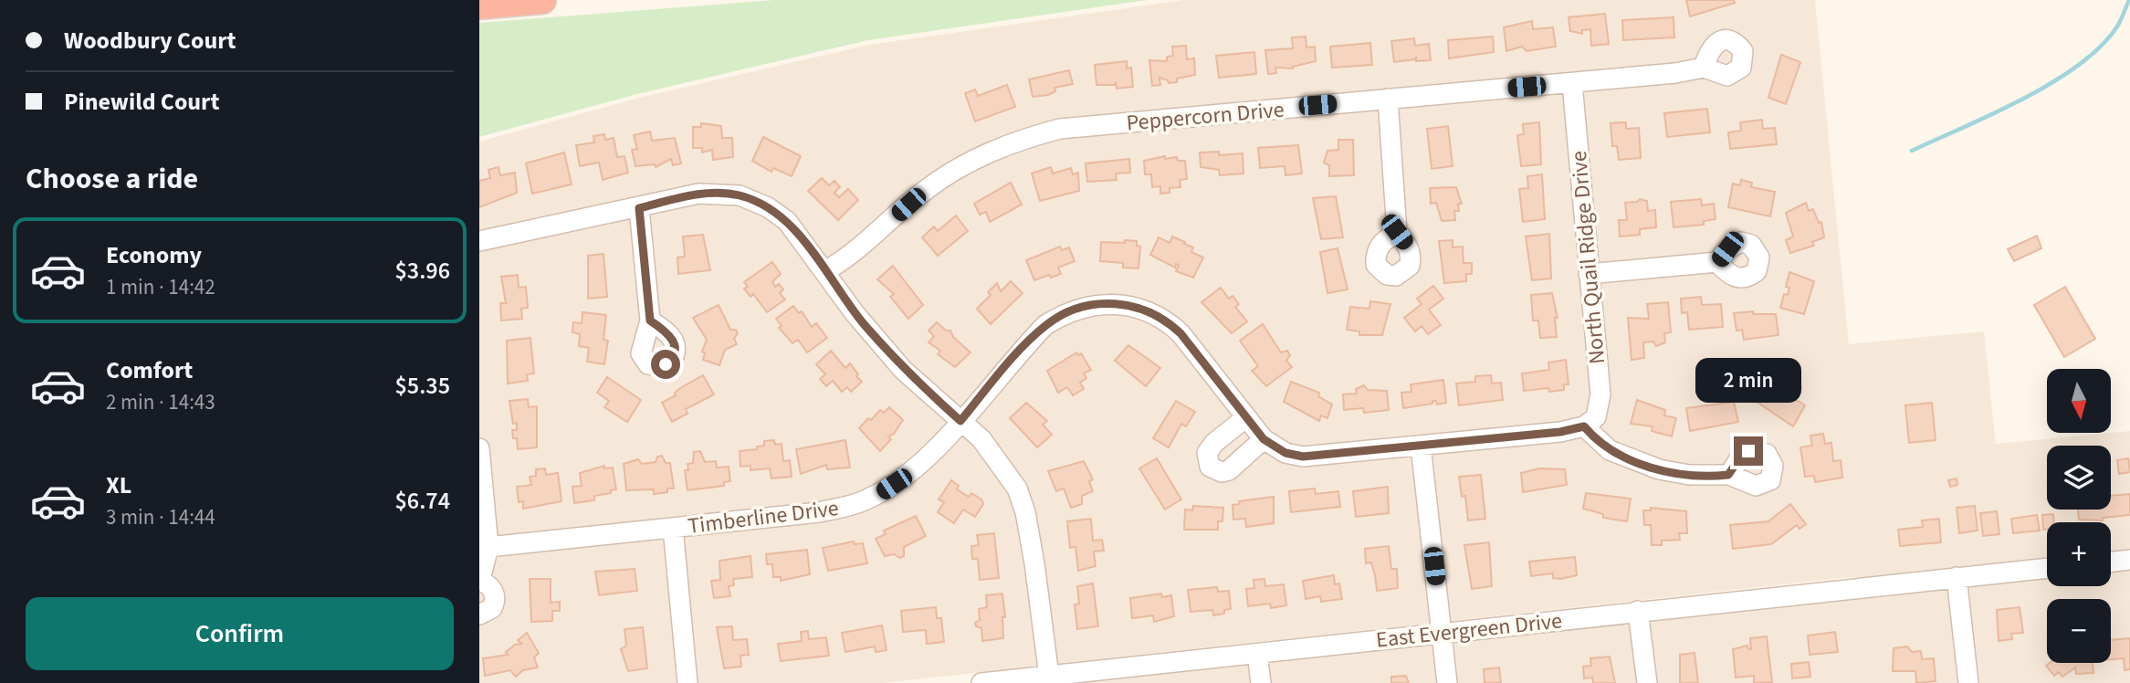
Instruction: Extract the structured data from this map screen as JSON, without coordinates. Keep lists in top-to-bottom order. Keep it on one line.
{"streets":{"street":["Peppercorn Drive","North Quail Ridge Drive","Timberline Drive","East Evergreen Drive"]},"crossings":[["Peppercorn Drive","North Quail Ridge Drive"],["North Quail Ridge Drive","Timberline Drive"]],"north":"bottom","page":{"banner":["Woodbury Court","Pinewild Court"],"heading":"Choose a ride","list":[{"name":"Economy","note":"1 min · 14:42","value":"$3.96"},{"name":"Comfort","note":"2 min · 14:43","value":"$5.35"},{"name":"XL","note":"3 min · 14:44","value":"$6.74"}],"bubble":"2 min","map_buttons":["+","−"],"buttons":"Confirm"}}
